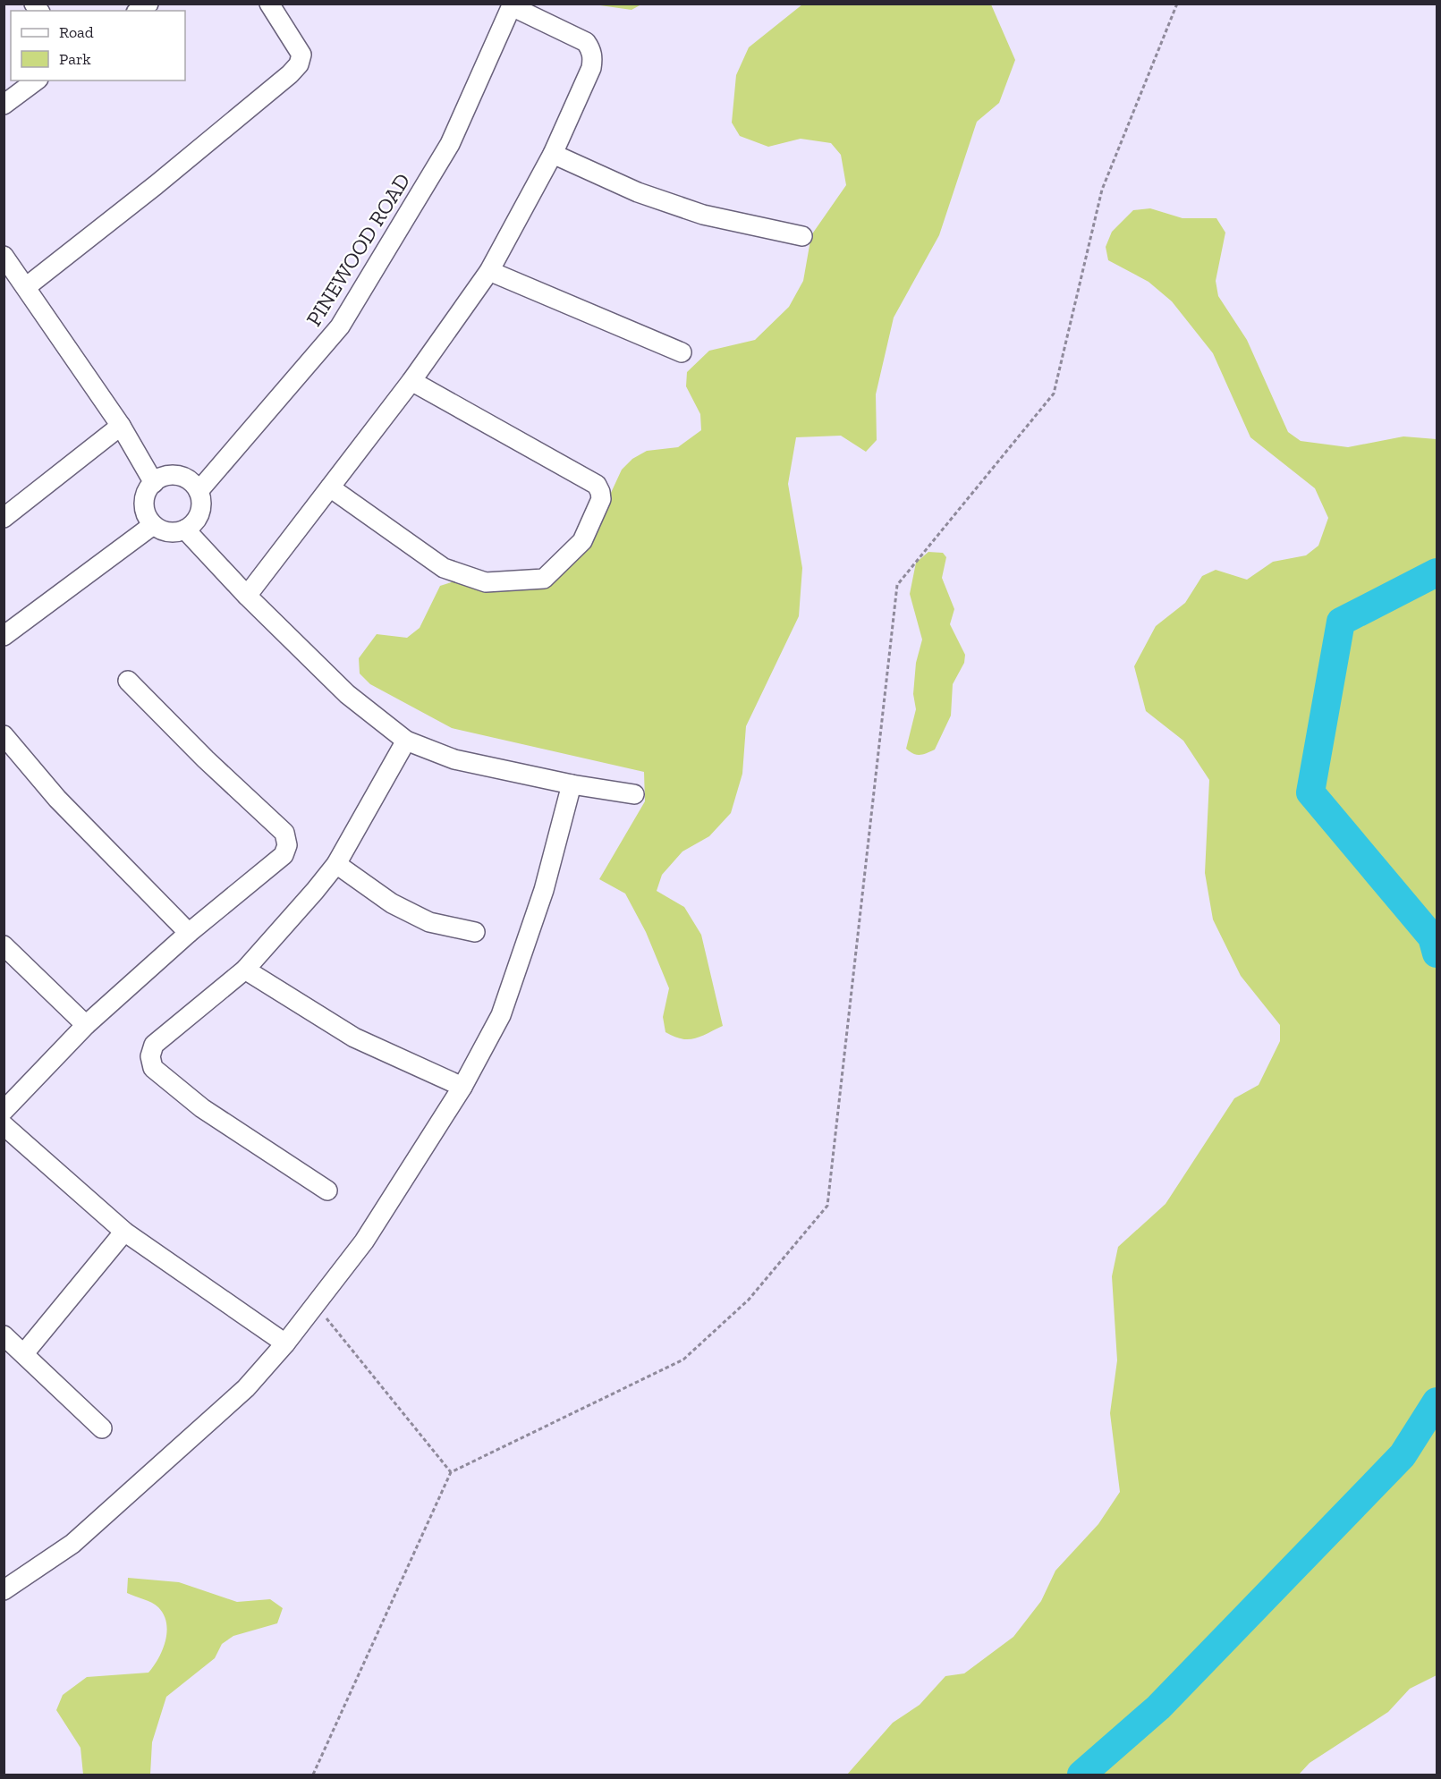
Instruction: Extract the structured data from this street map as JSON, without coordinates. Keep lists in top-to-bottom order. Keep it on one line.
{"streets":{"street":["PINEWOOD ROAD"]},"legend":["Road","Park"]}
